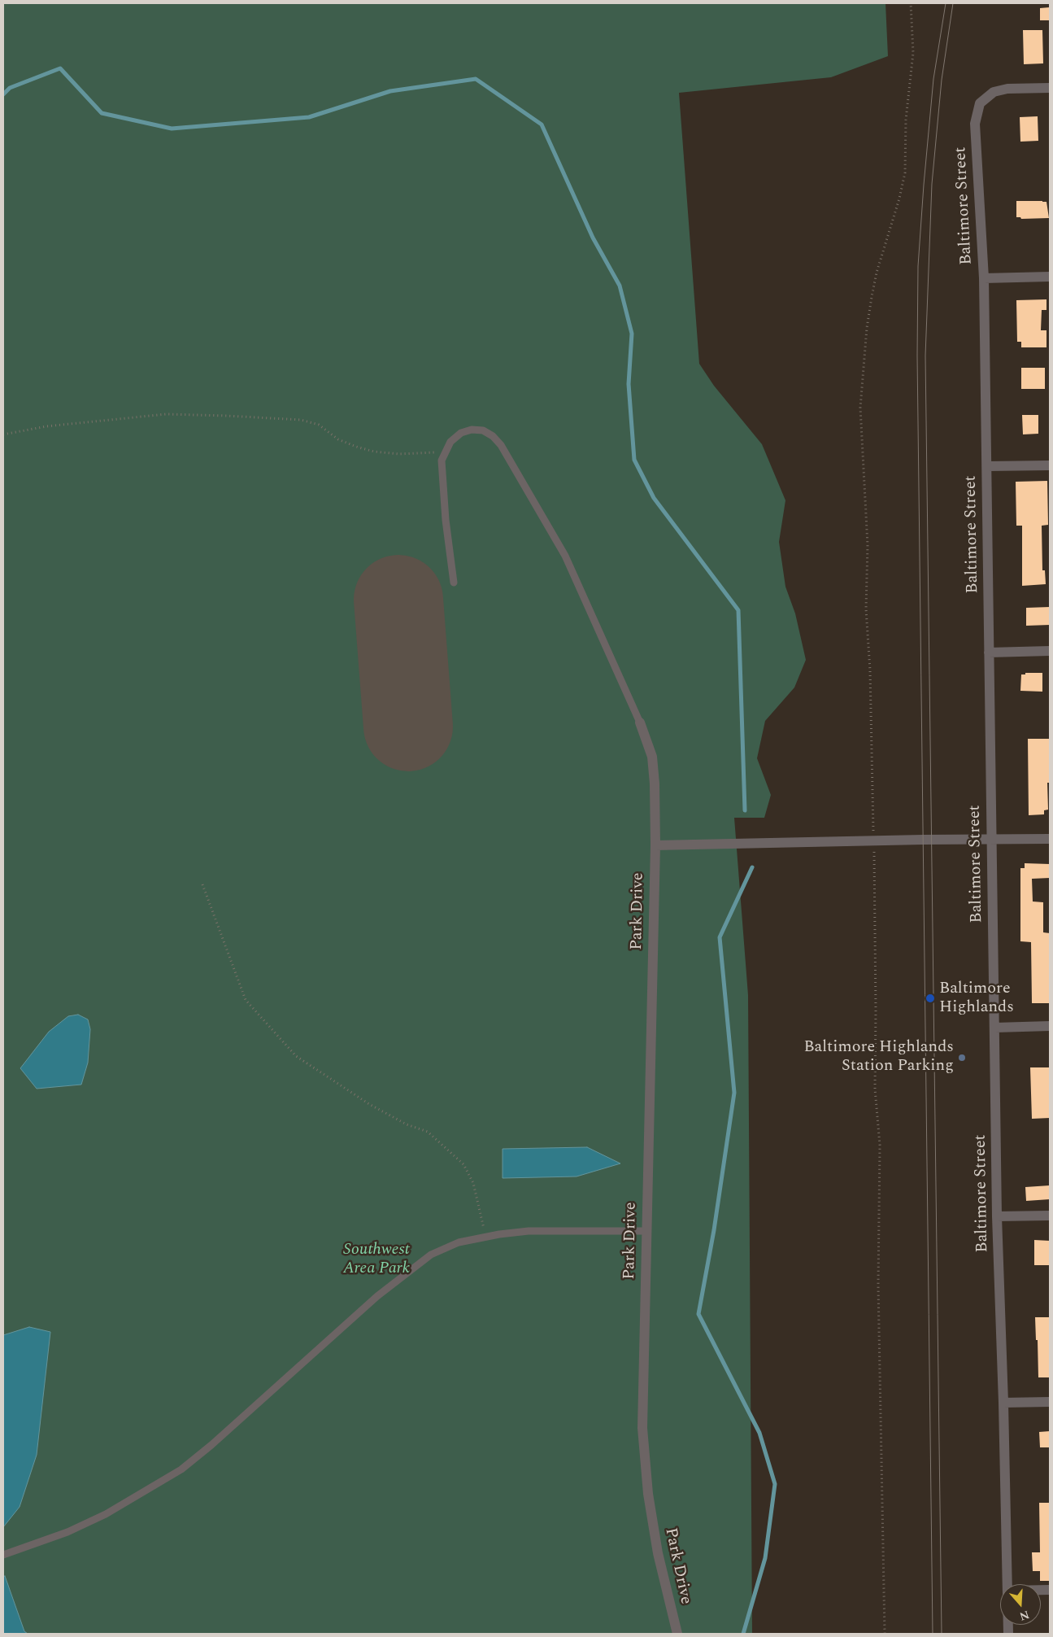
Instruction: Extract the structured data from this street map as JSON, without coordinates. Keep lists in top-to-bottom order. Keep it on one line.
{"streets":{"street":["Baltimore Street","Park Drive"]},"parks":["Southwest Area Park"],"places":["Baltimore Highlands","Baltimore Highlands Station Parking"],"north":"bottom"}
